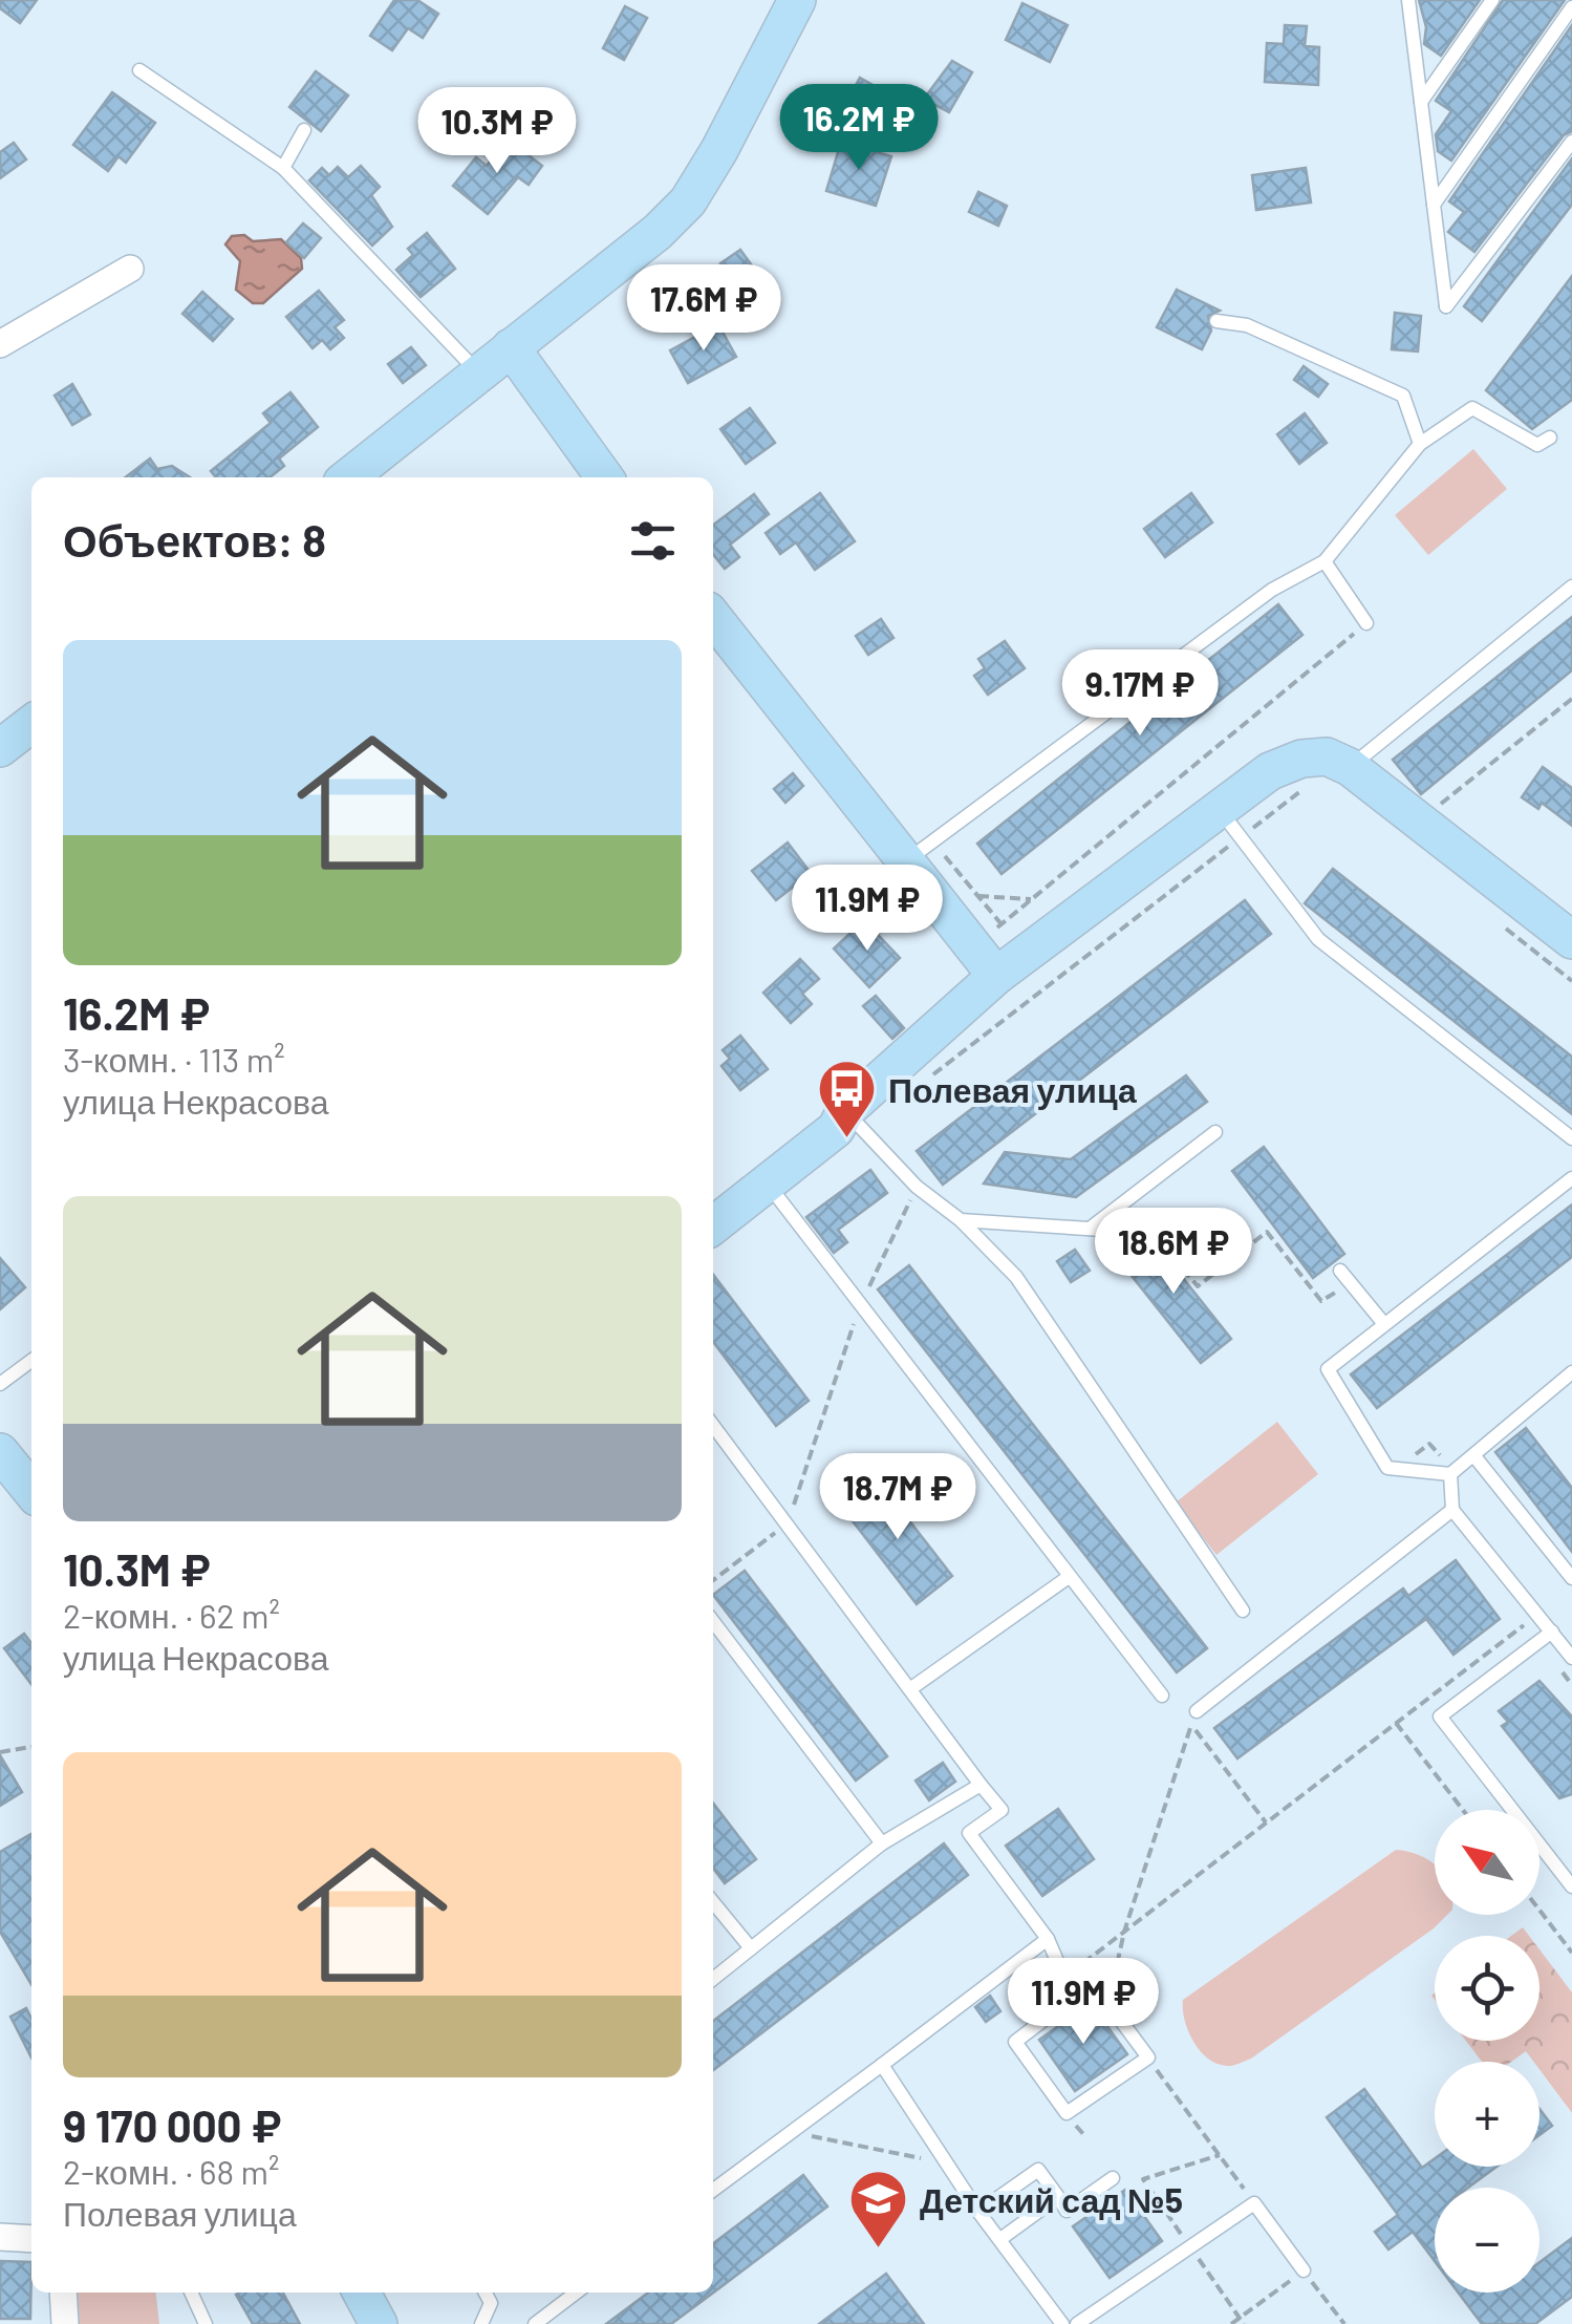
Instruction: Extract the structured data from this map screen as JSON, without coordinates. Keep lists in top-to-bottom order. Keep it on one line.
{"places":{"bus stop":["Полевая улица"],"school or university":["Детский сад №5"]},"north":"top left","page":{"price":["16.2M ₽","10.3M ₽","17.6M ₽","9.17M ₽","11.9M ₽","18.6M ₽","18.7M ₽","11.9M ₽"],"heading":"Объектов: 8","list":[{"name":"16.2M ₽","note":"3-комн. · 113 m² · улица Некрасова"},{"name":"10.3M ₽","note":"2-комн. · 62 m² · улица Некрасова"},{"name":"9 170 000 ₽","note":"2-комн. · 68 m² · Полевая улица"}],"map_buttons":["+","−"]}}
